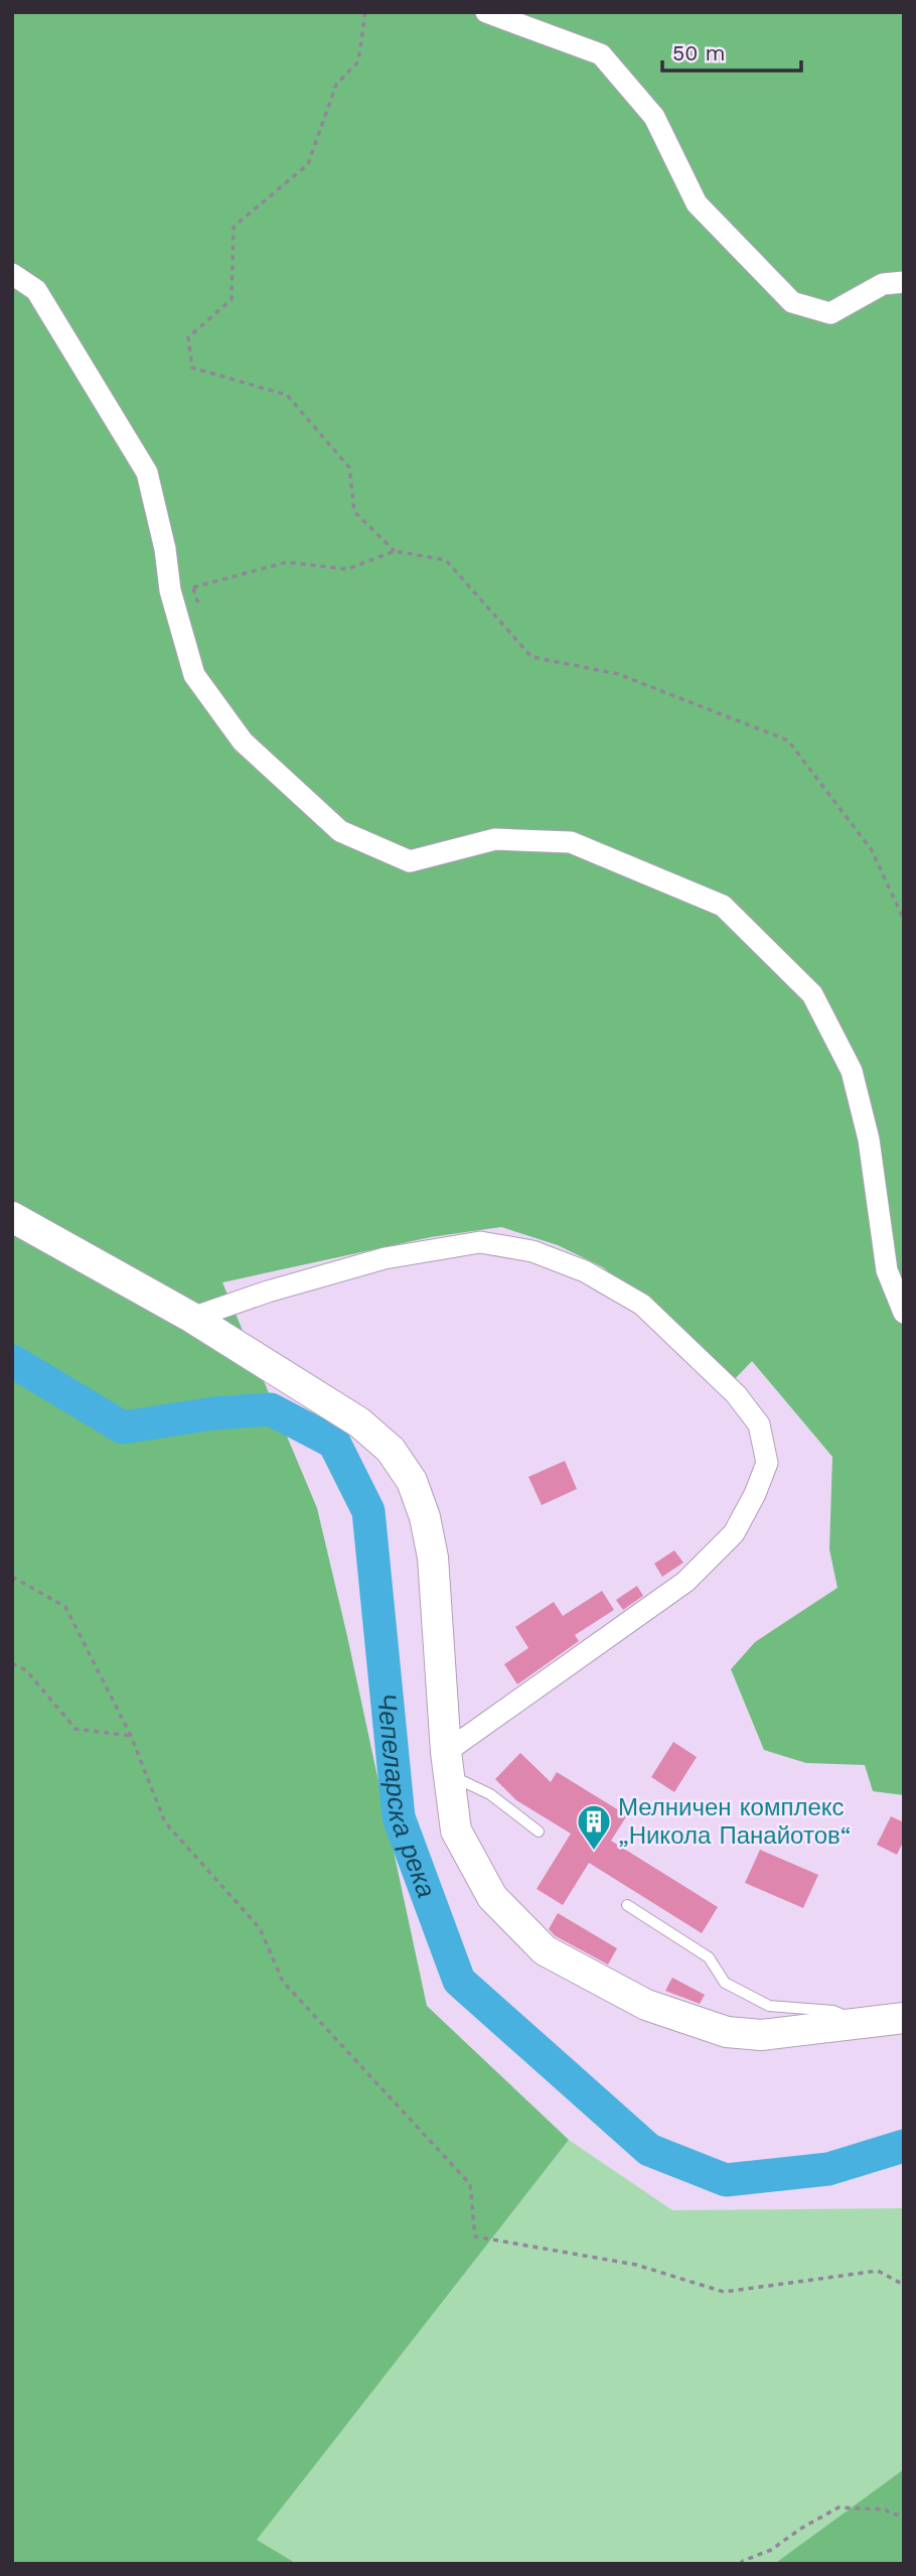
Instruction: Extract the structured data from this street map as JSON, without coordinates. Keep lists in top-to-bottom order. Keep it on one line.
{"water":["Чепеларска река"],"places":{"building":["Мелничен комплекс „Никола Панайотов“"]},"scale_bar":"50 m"}
